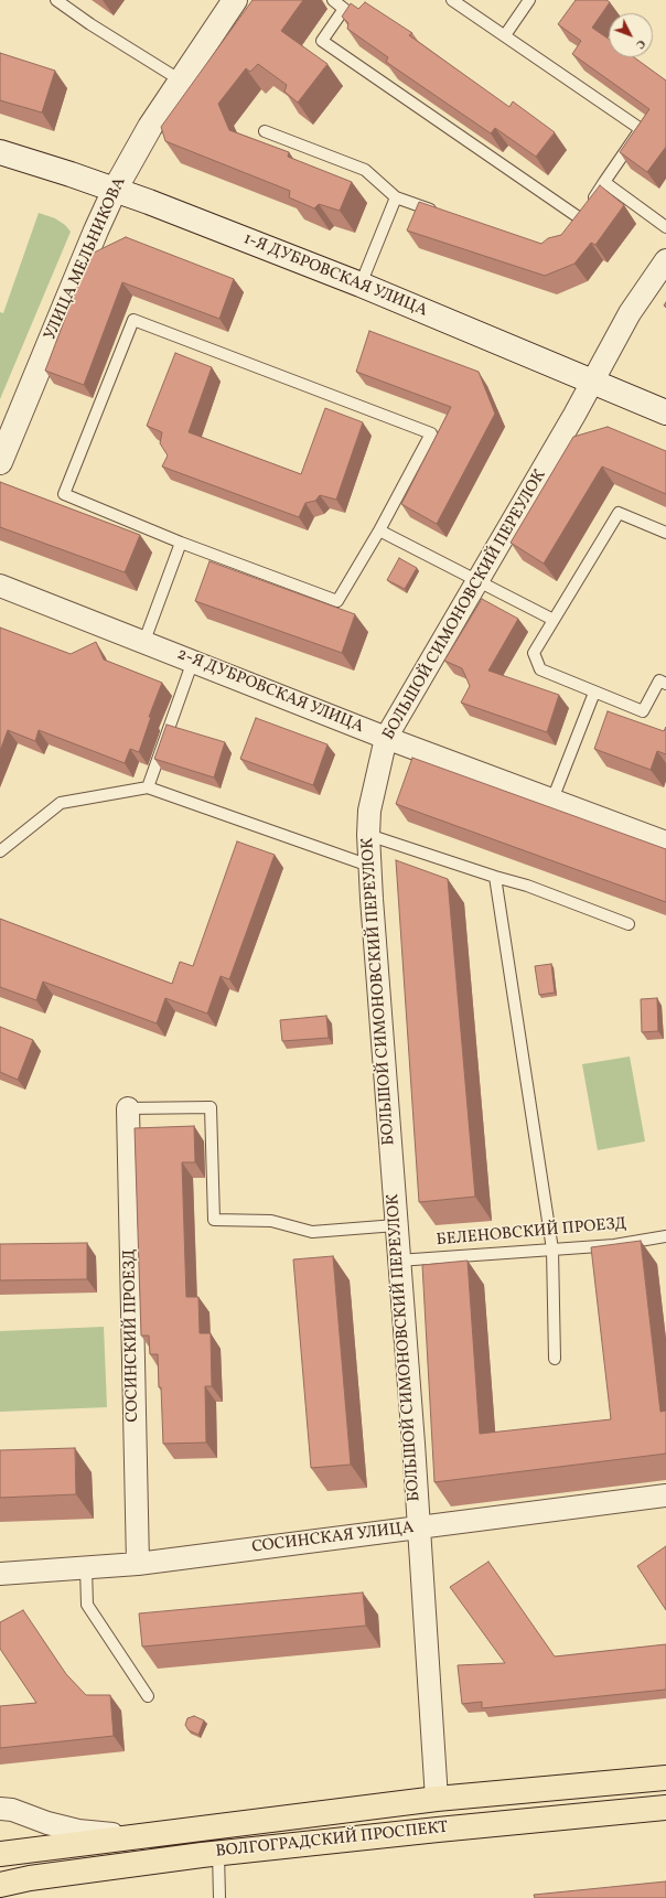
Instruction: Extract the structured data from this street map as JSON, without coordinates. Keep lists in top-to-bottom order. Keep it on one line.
{"streets":{"main road":["УЛИЦА МЕЛЬНИКОВА","1-Я ДУБРОВСКАЯ УЛИЦА","ВОЛГОГРАДСКИЙ ПРОСПЕКТ"],"street":["БОЛЬШОЙ СИМОНОВСКИЙ ПЕРЕУЛОК","2-Я ДУБРОВСКАЯ УЛИЦА","СОСИНСКИЙ ПРОЕЗД","СОСИНСКАЯ УЛИЦА"],"lane":["БЕЛЕНОВСКИЙ ПРОЕЗД"]},"crossings":[["УЛИЦА МЕЛЬНИКОВА","1-Я ДУБРОВСКАЯ УЛИЦА"],["1-Я ДУБРОВСКАЯ УЛИЦА","БОЛЬШОЙ СИМОНОВСКИЙ ПЕРЕУЛОК"],["БОЛЬШОЙ СИМОНОВСКИЙ ПЕРЕУЛОК","2-Я ДУБРОВСКАЯ УЛИЦА"],["БОЛЬШОЙ СИМОНОВСКИЙ ПЕРЕУЛОК","БЕЛЕНОВСКИЙ ПРОЕЗД"],["БОЛЬШОЙ СИМОНОВСКИЙ ПЕРЕУЛОК","СОСИНСКАЯ УЛИЦА"],["БОЛЬШОЙ СИМОНОВСКИЙ ПЕРЕУЛОК","ВОЛГОГРАДСКИЙ ПРОСПЕКТ"],["СОСИНСКИЙ ПРОЕЗД","СОСИНСКАЯ УЛИЦА"]],"north":"bottom right"}
